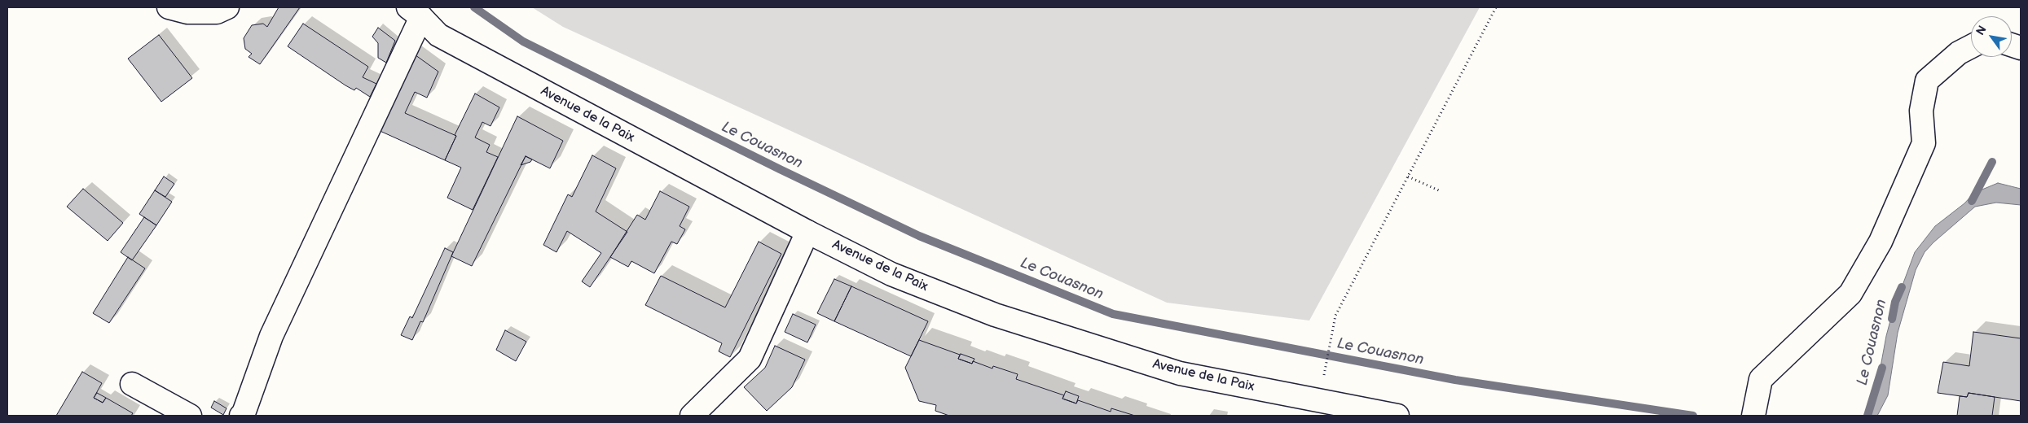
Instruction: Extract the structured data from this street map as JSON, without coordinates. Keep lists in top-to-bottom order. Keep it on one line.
{"streets":{"main road":["Avenue de la Paix"]},"water":["Le Couasnon"],"north":"top left"}
